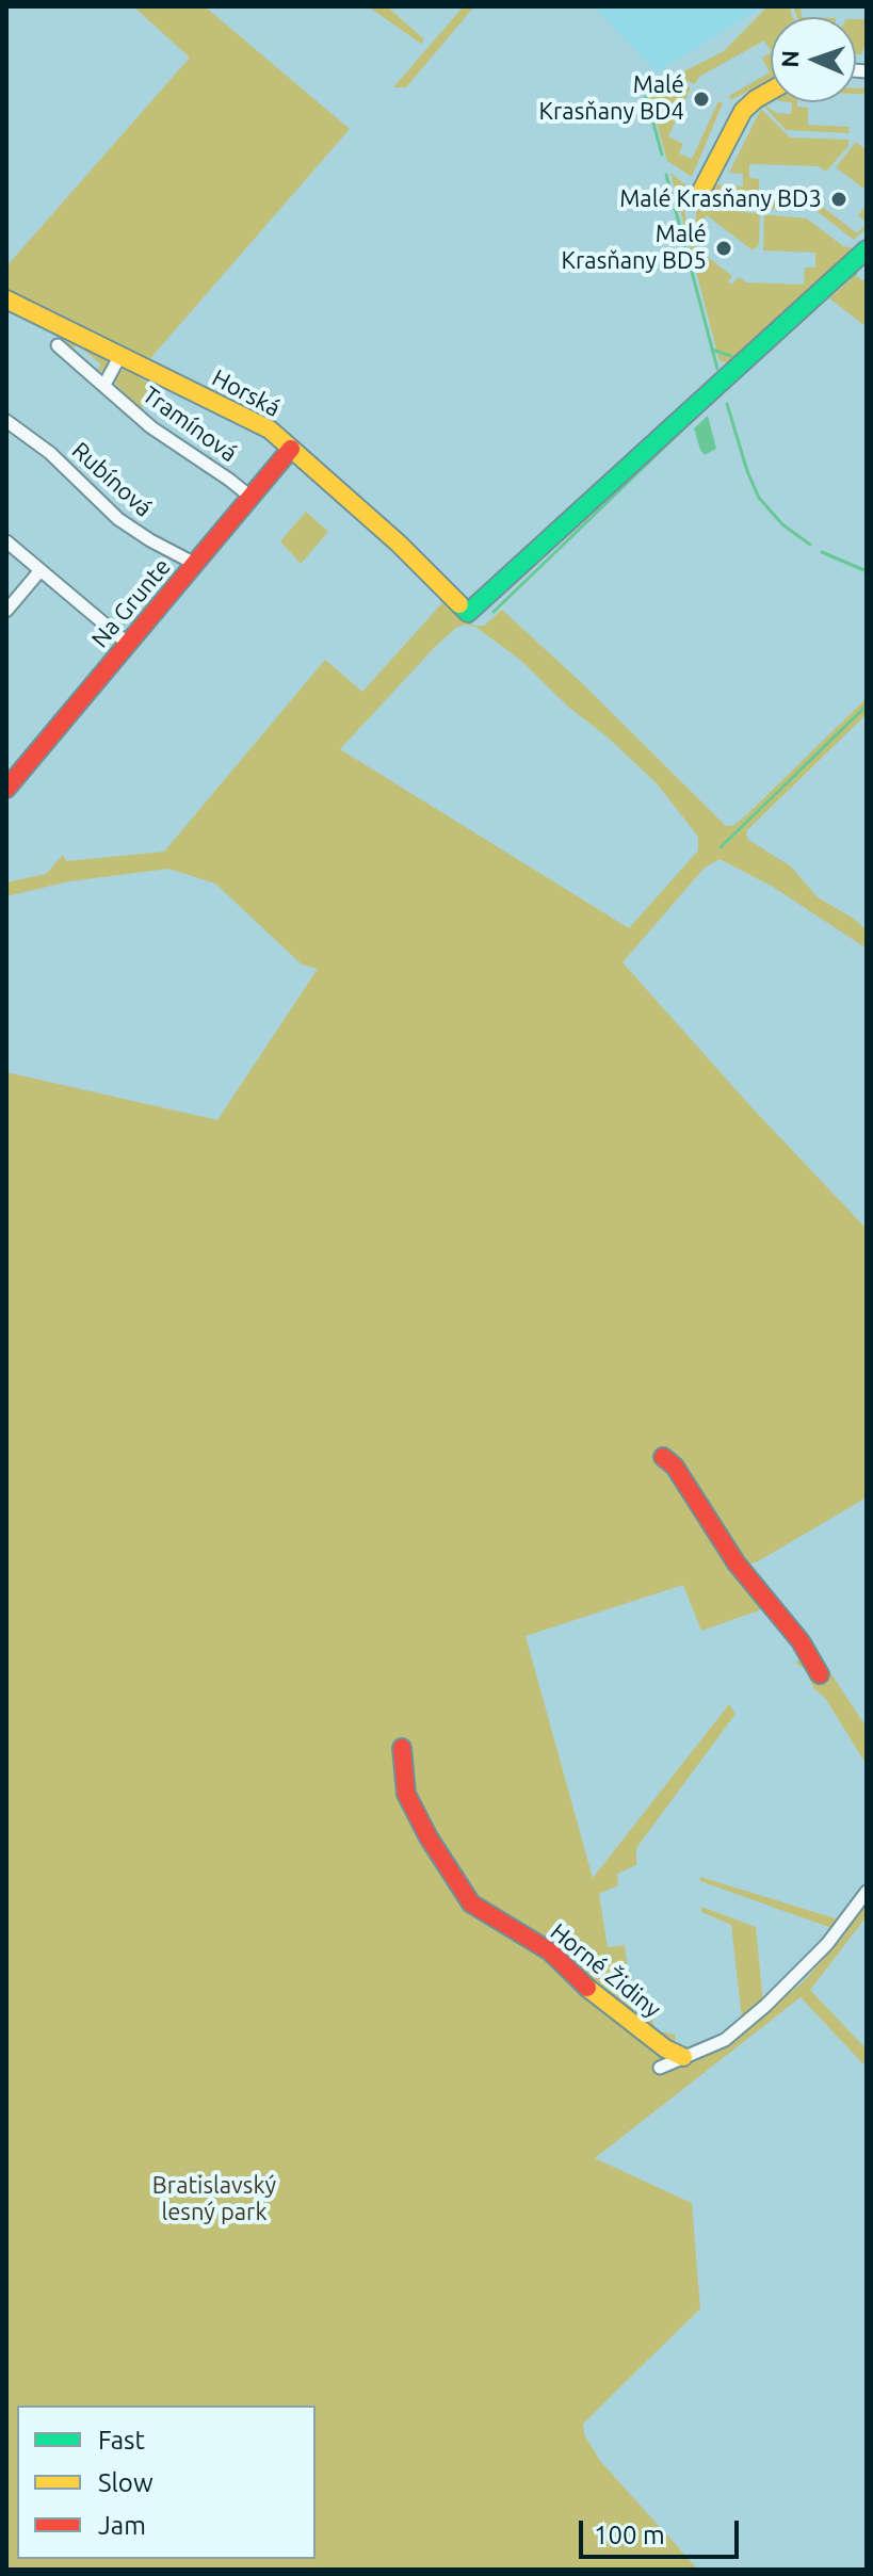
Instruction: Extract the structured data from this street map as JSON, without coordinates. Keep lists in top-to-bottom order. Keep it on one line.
{"streets":{"street":["Horská","Tramínová","Rubínová","Na Grunte","Horné Židiny"]},"crossings":[["Horská","Na Grunte"],["Tramínová","Na Grunte"],["Rubínová","Na Grunte"]],"parks":["Bratislavský lesný park"],"places":["Malé Krasňany BD4","Malé Krasňany BD3","Malé Krasňany BD5"],"legend":["Fast","Slow","Jam"],"scale_bar":"100 m","north":"left"}
